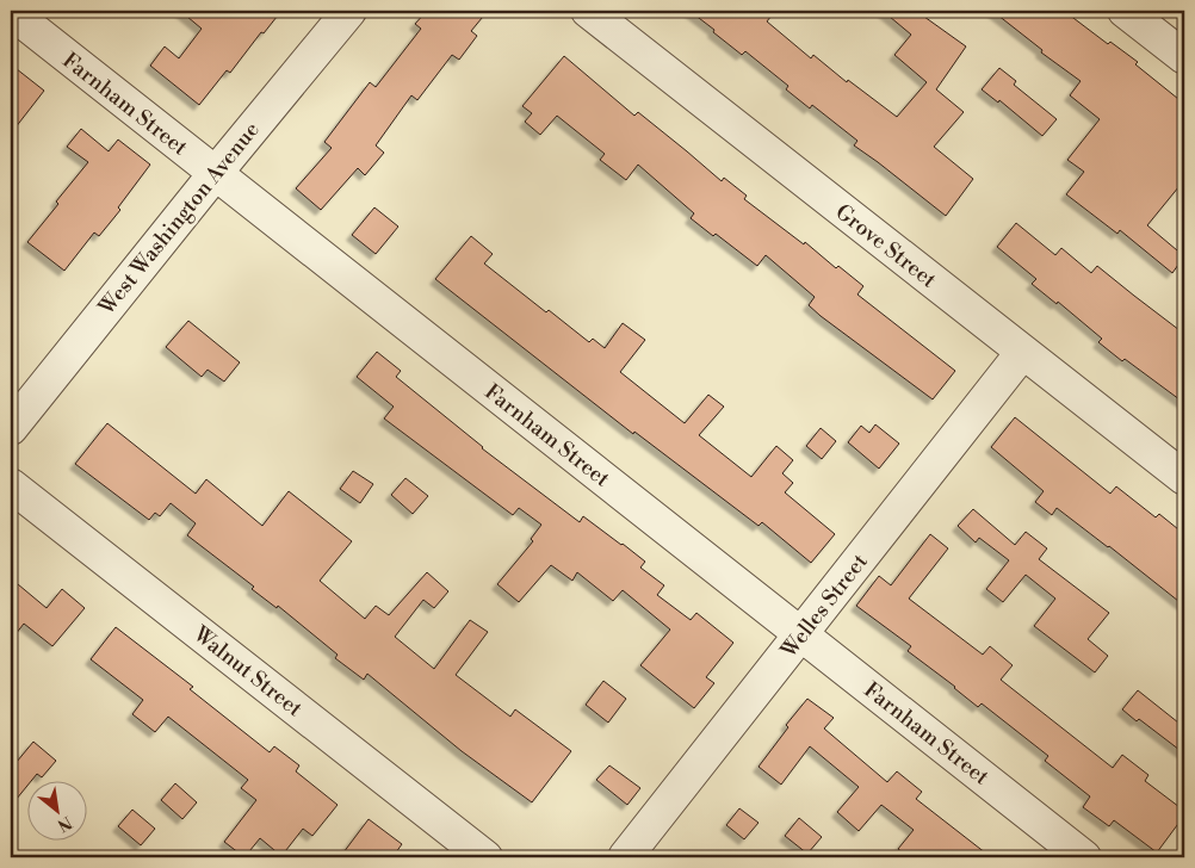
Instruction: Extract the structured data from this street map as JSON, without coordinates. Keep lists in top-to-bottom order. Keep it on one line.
{"streets":{"street":["Farnham Street","West Washington Avenue","Grove Street","Welles Street","Walnut Street"]},"crossings":[["Farnham Street","West Washington Avenue"],["Farnham Street","Welles Street"],["Grove Street","Welles Street"]],"north":"bottom right"}
